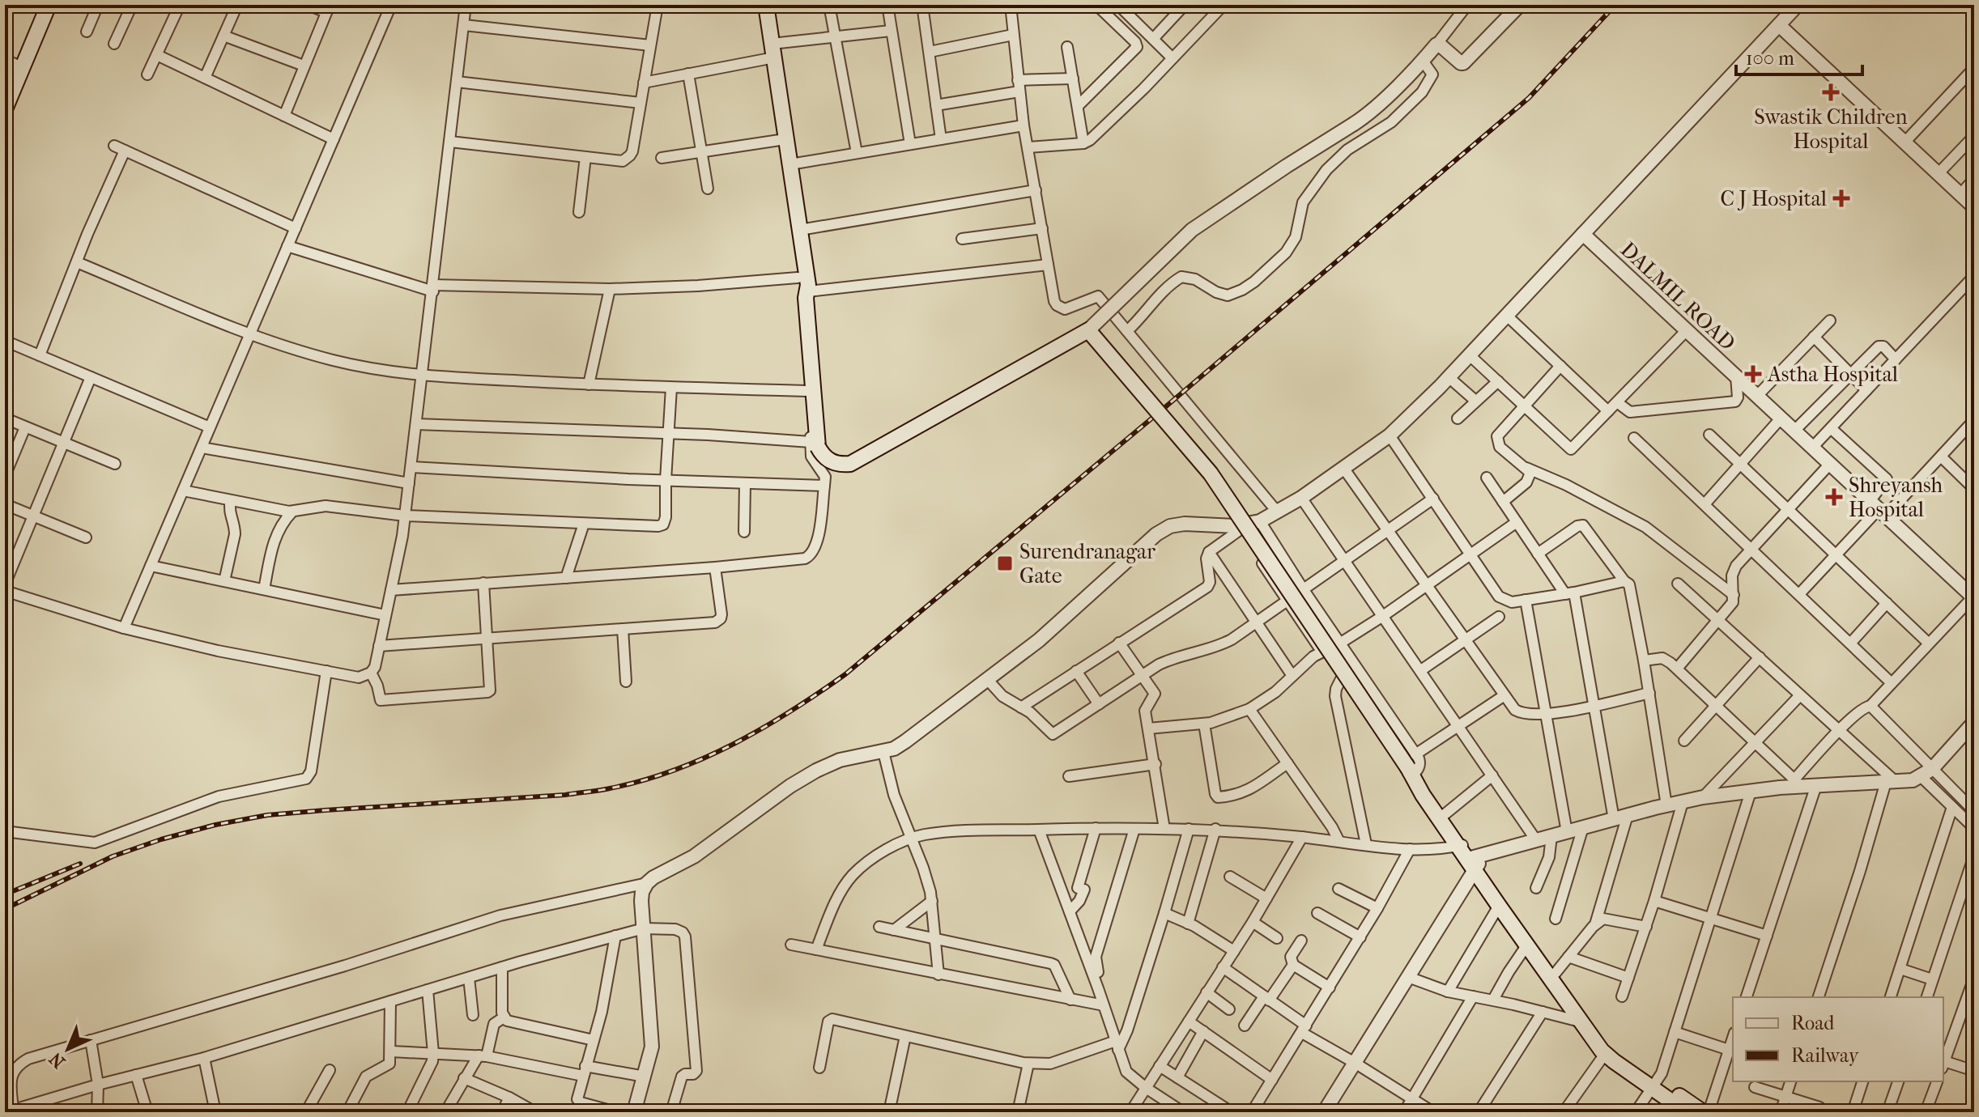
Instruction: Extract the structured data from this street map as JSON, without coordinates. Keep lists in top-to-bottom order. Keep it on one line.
{"streets":{"street":["DALMIL ROAD"]},"places":{"health":["Swastik Children Hospital","C J Hospital","Astha Hospital","Shreyansh Hospital"],"transit":["Surendranagar Gate"]},"legend":["Road","Railway"],"scale_bar":"100 m","north":"bottom left"}
